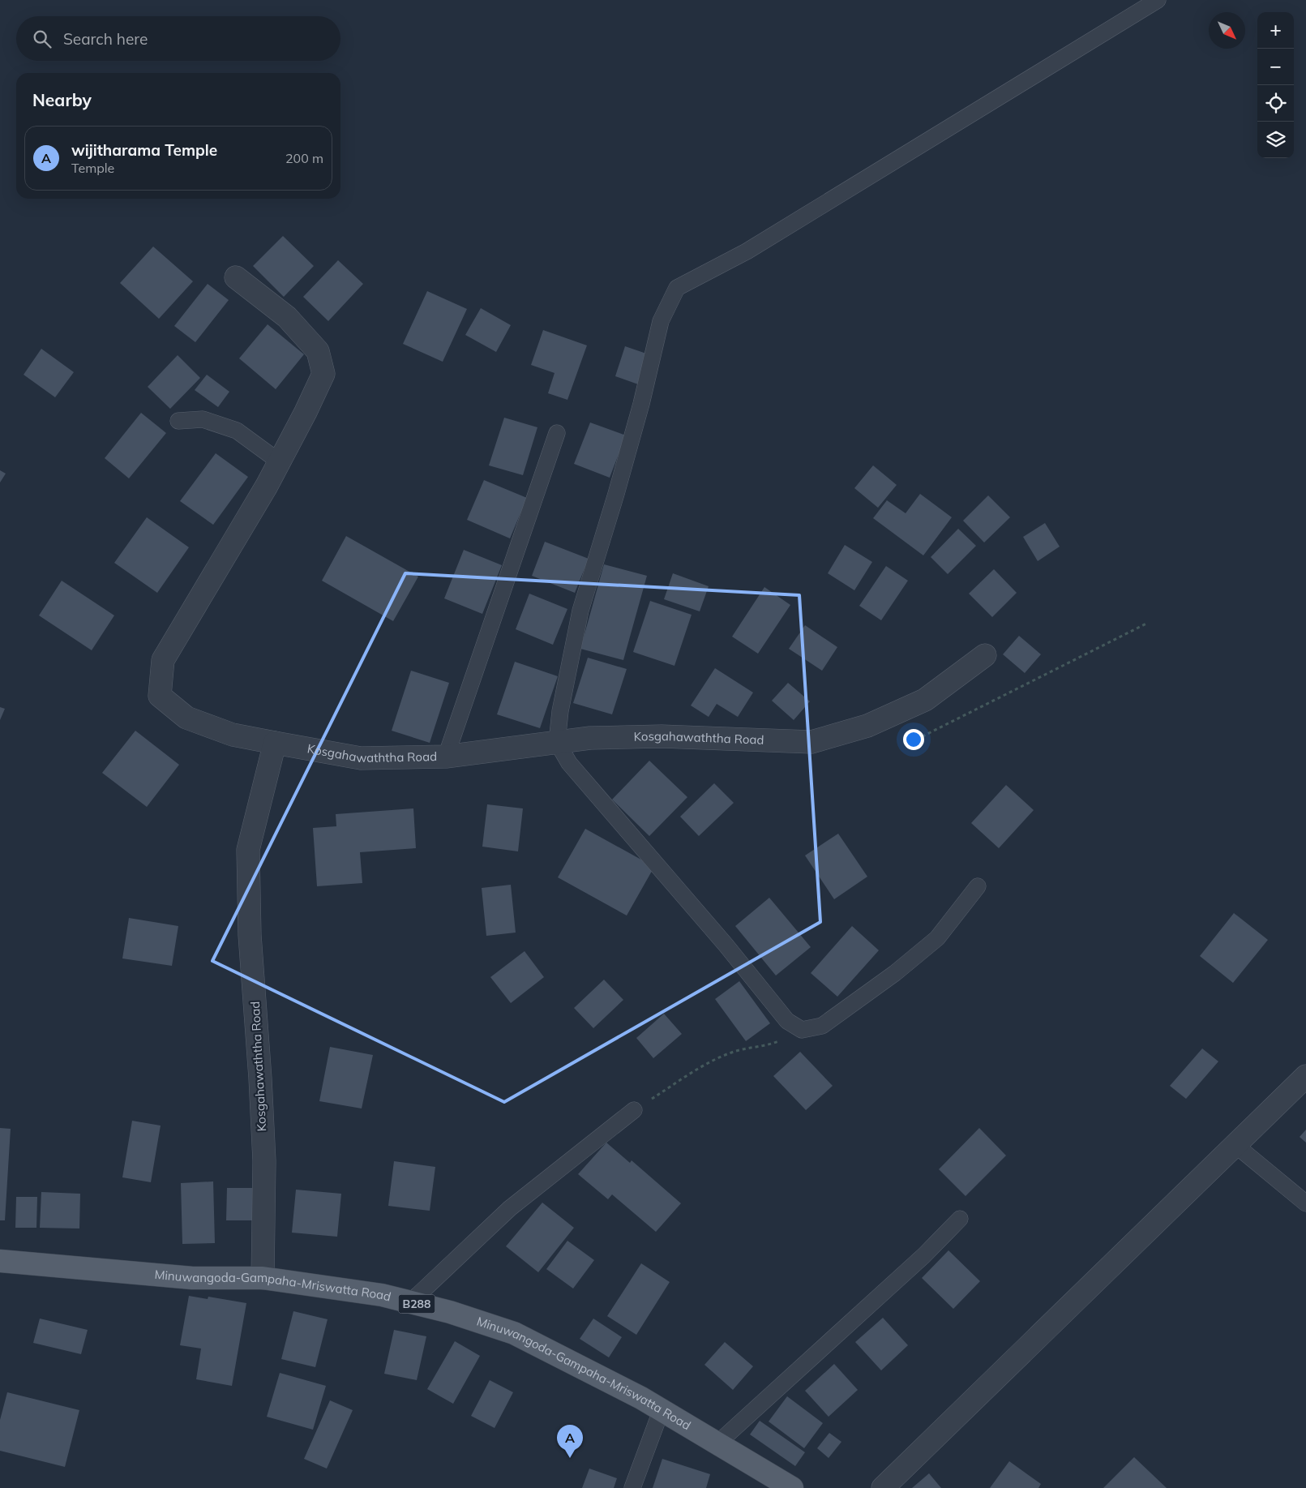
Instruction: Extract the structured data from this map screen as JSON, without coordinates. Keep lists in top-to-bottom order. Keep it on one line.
{"streets":{"main road":["Minuwangoda-Gampaha-Mriswatta Road","B288"],"street":["Kosgahawaththa Road"]},"crossings":[["Kosgahawaththa Road","Minuwangoda-Gampaha-Mriswatta Road"]],"north":"bottom right","page":{"map_buttons":["+","−"],"search":"Search here","heading":"Nearby","list":[{"mark":"A","name":"wijitharama Temple","note":"Temple","value":"200 m"}],"pins":"A"}}
